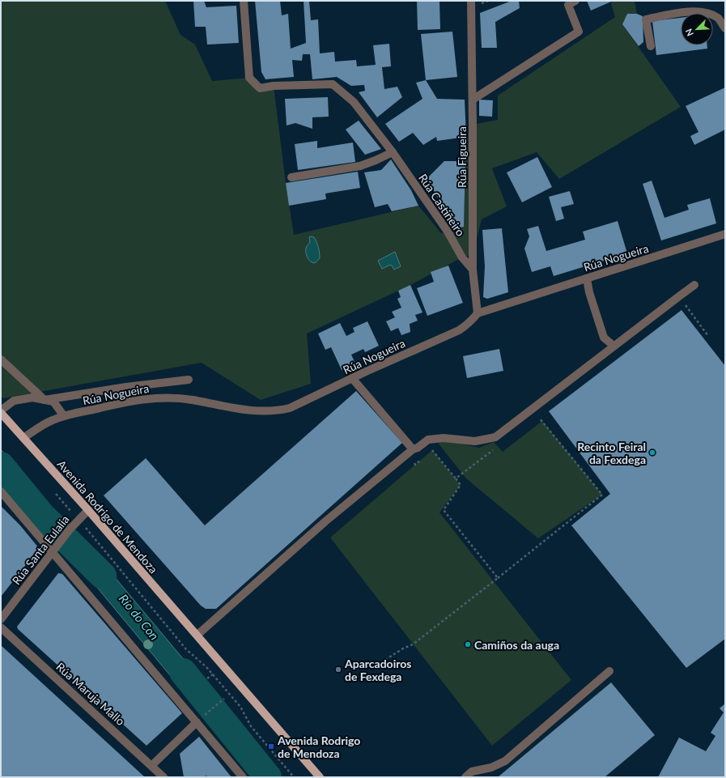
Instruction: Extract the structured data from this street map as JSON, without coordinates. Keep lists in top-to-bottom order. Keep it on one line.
{"streets":{"main road":["Avenida Rodrigo de Mendoza"],"street":["Rúa Figueira","Rúa Castiñeiro","Rúa Nogueira","Rúa Santa Eulalia","Rúa Maruja Mallo"]},"crossings":[["Rúa Figueira","Rúa Castiñeiro"],["Rúa Figueira","Rúa Nogueira"],["Rúa Nogueira","Avenida Rodrigo de Mendoza"],["Avenida Rodrigo de Mendoza","Rúa Santa Eulalia"]],"water":["Río do Con"],"places":{"other":["Recinto Feiral da Fexdega","Camiños da auga","Aparcadoiros de Fexdega"],"transit":["Avenida Rodrigo de Mendoza"]},"north":"bottom left"}
